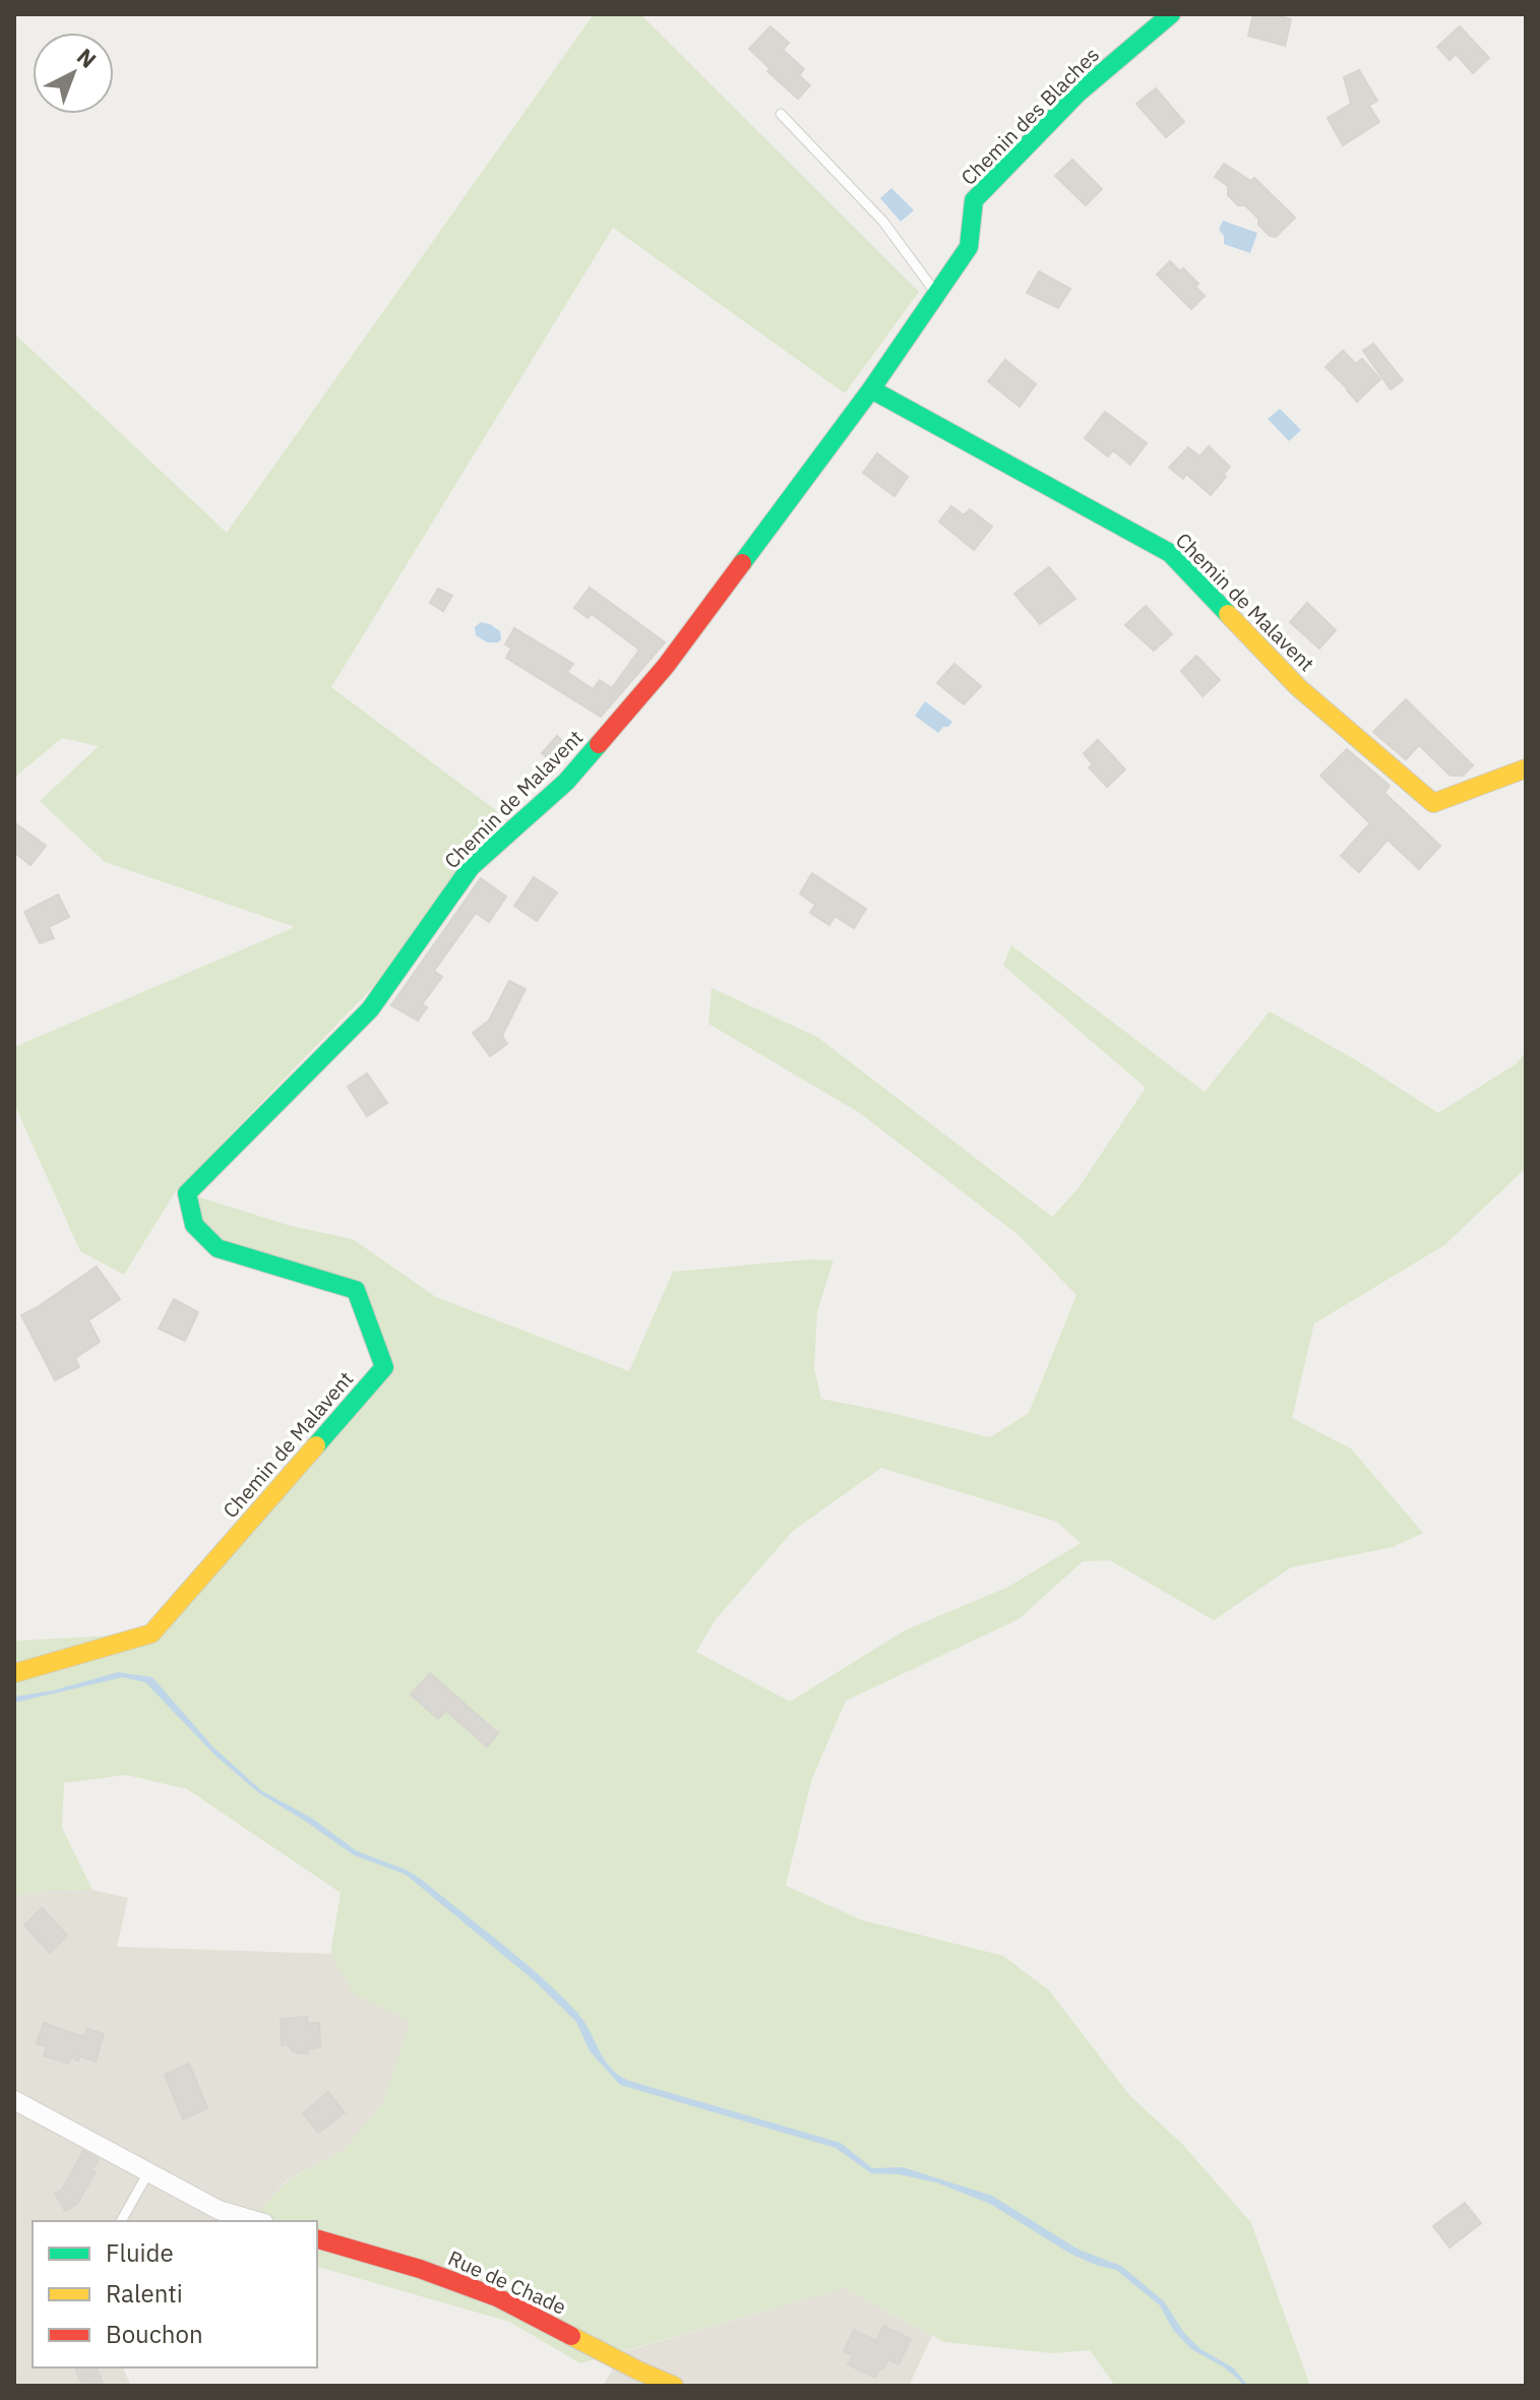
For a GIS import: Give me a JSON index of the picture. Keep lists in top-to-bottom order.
{
  "streets": {
    "street": ["Chemin des Blaches", "Chemin de Malavent", "Rue de Chade"]
  },
  "crossings": [
    ["Chemin des Blaches", "Chemin de Malavent"]
  ],
  "legend": ["Fluide", "Ralenti", "Bouchon"],
  "north": "top right"
}
